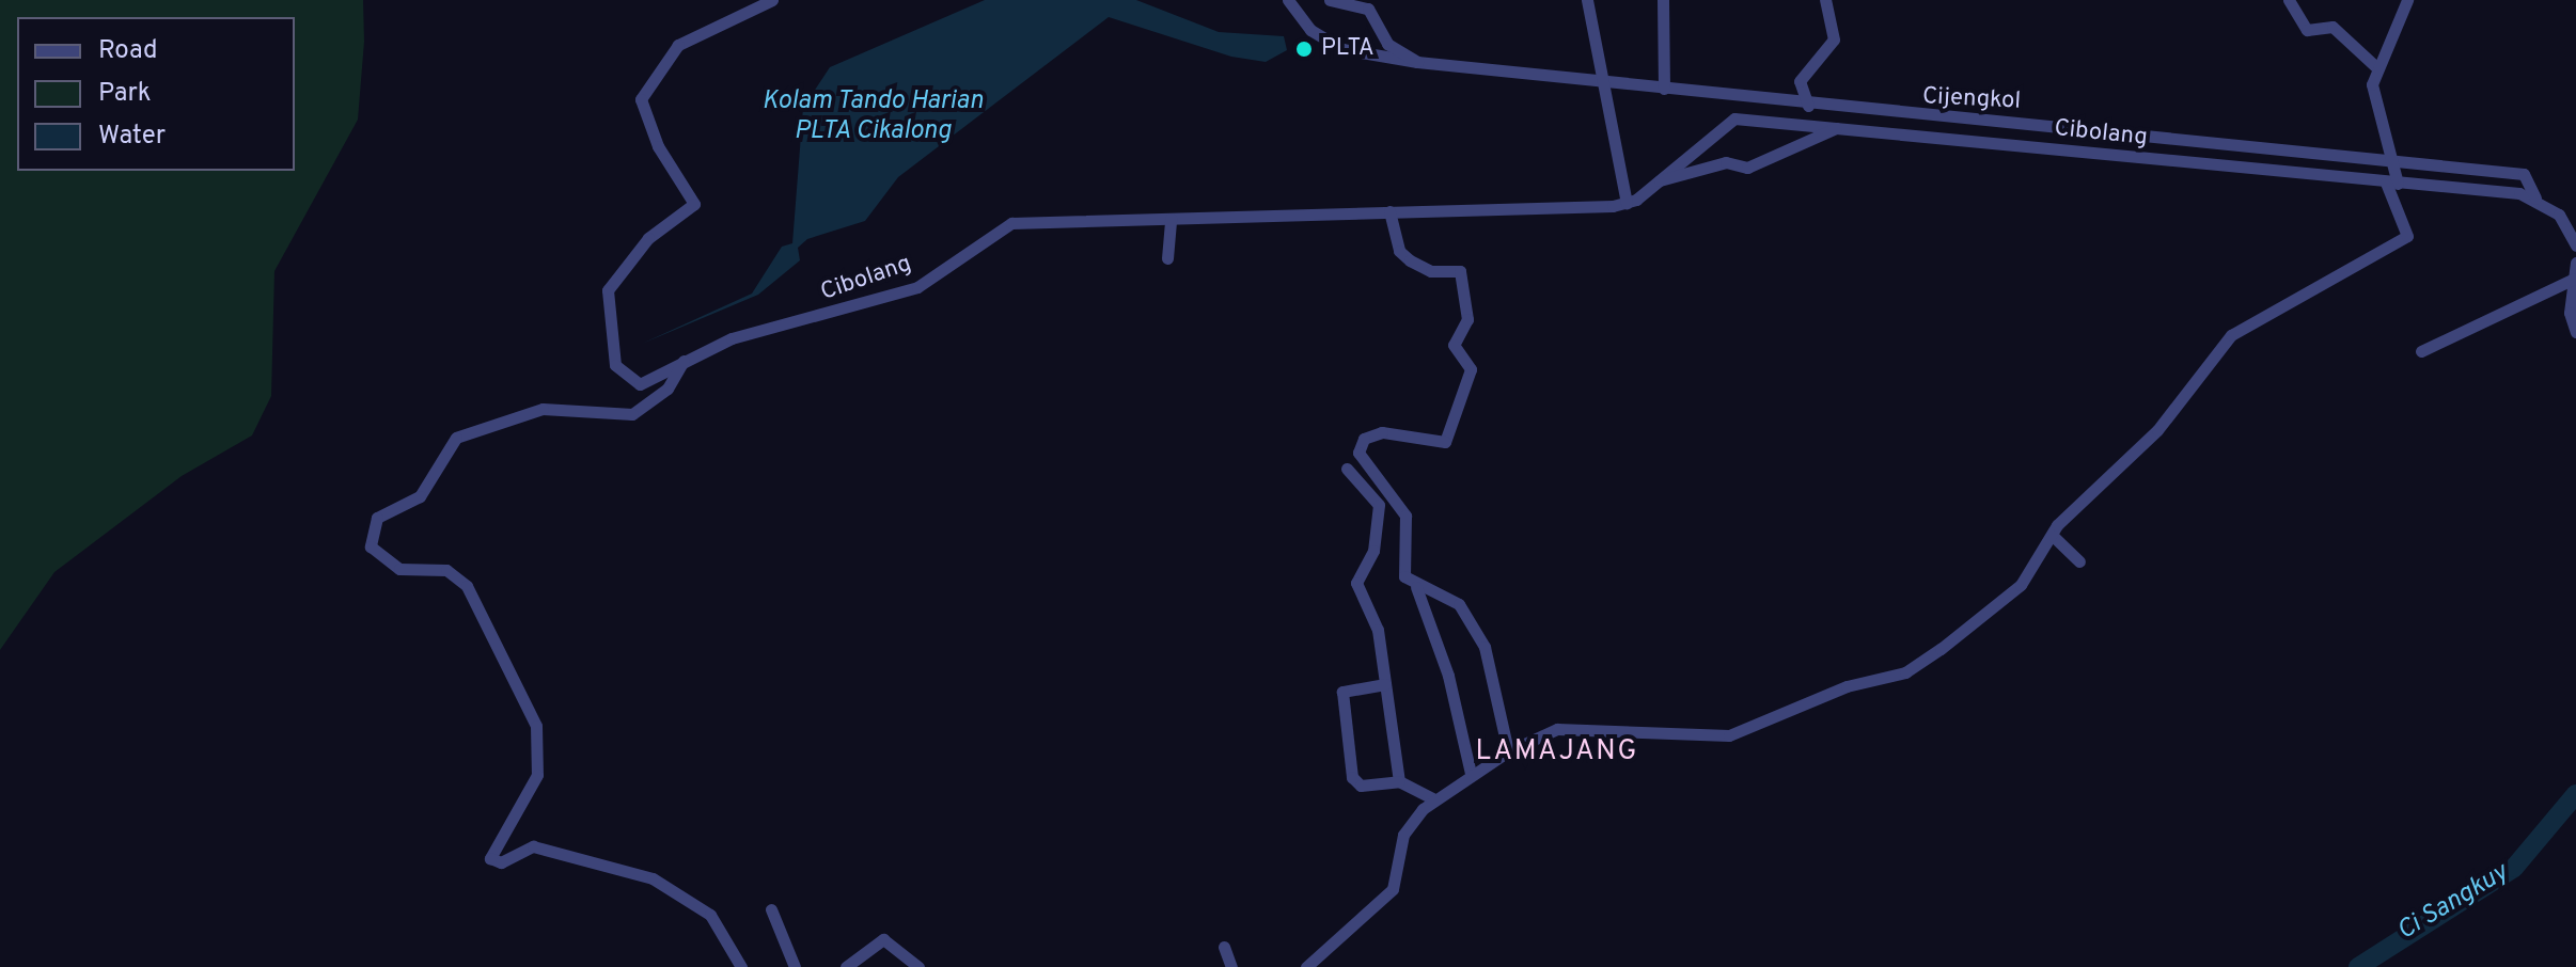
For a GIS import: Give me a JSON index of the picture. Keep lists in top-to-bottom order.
{
  "streets": {
    "street": ["Cijengkol", "Cibolang"]
  },
  "crossings": [
    ["Cijengkol", "Cibolang"]
  ],
  "districts": ["LAMAJANG"],
  "water": ["Kolam Tando Harian PLTA Cikalong", "Ci Sangkuy"],
  "places": ["PLTA"],
  "legend": ["Road", "Park", "Water"]
}
